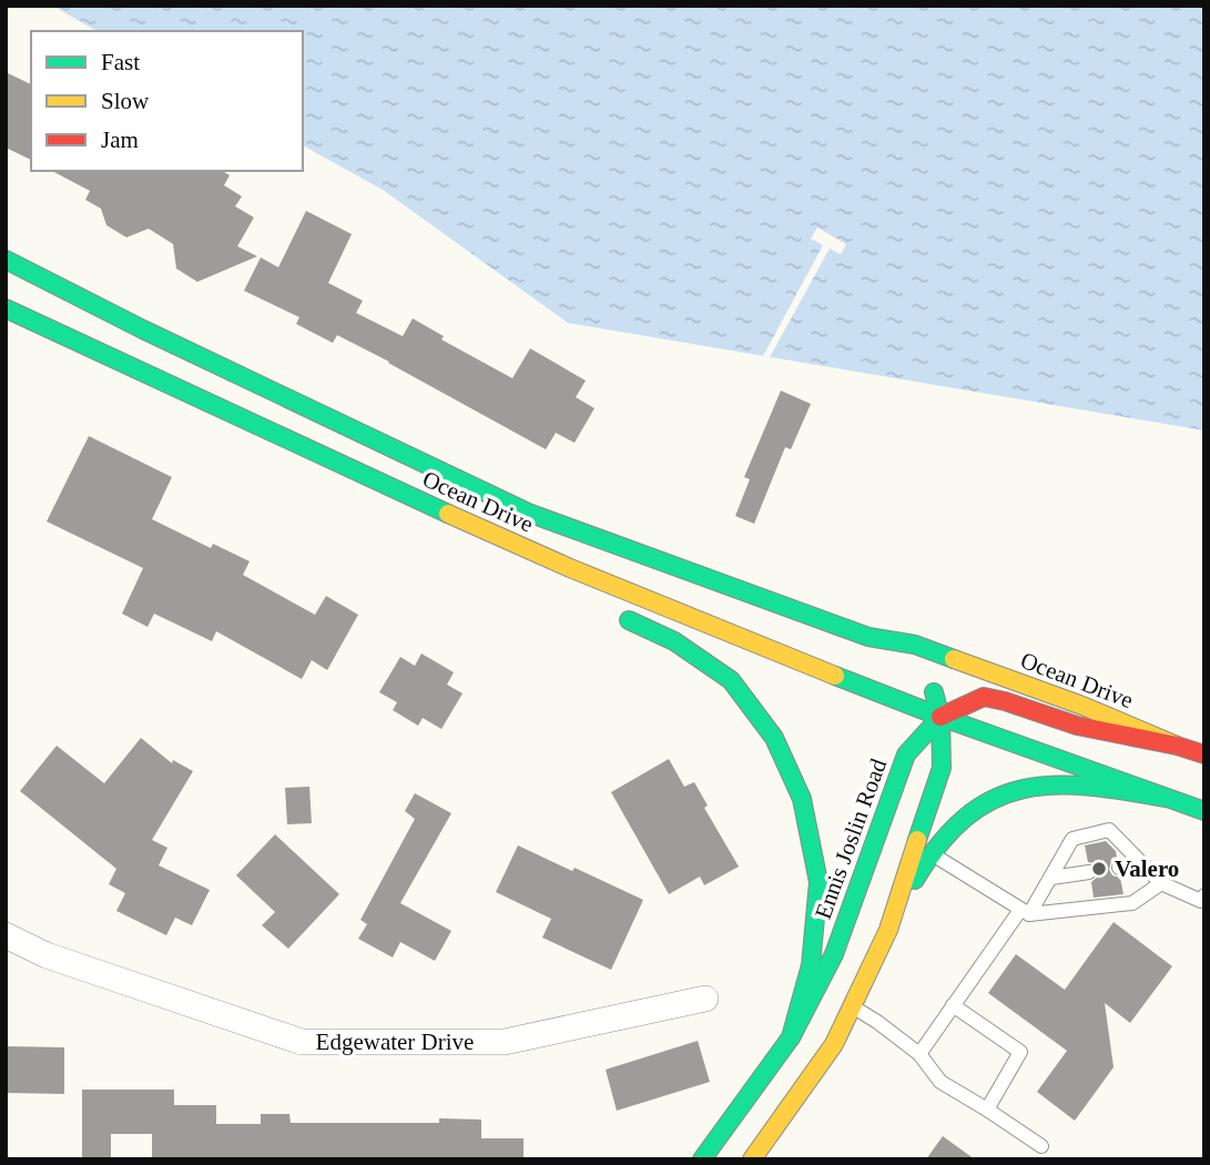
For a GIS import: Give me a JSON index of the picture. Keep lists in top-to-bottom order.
{
  "streets": {
    "main road": ["Ocean Drive", "Ennis Joslin Road"],
    "street": ["Edgewater Drive"]
  },
  "crossings": [
    ["Ocean Drive", "Ennis Joslin Road"]
  ],
  "places": ["Valero"],
  "legend": ["Fast", "Slow", "Jam"]
}
